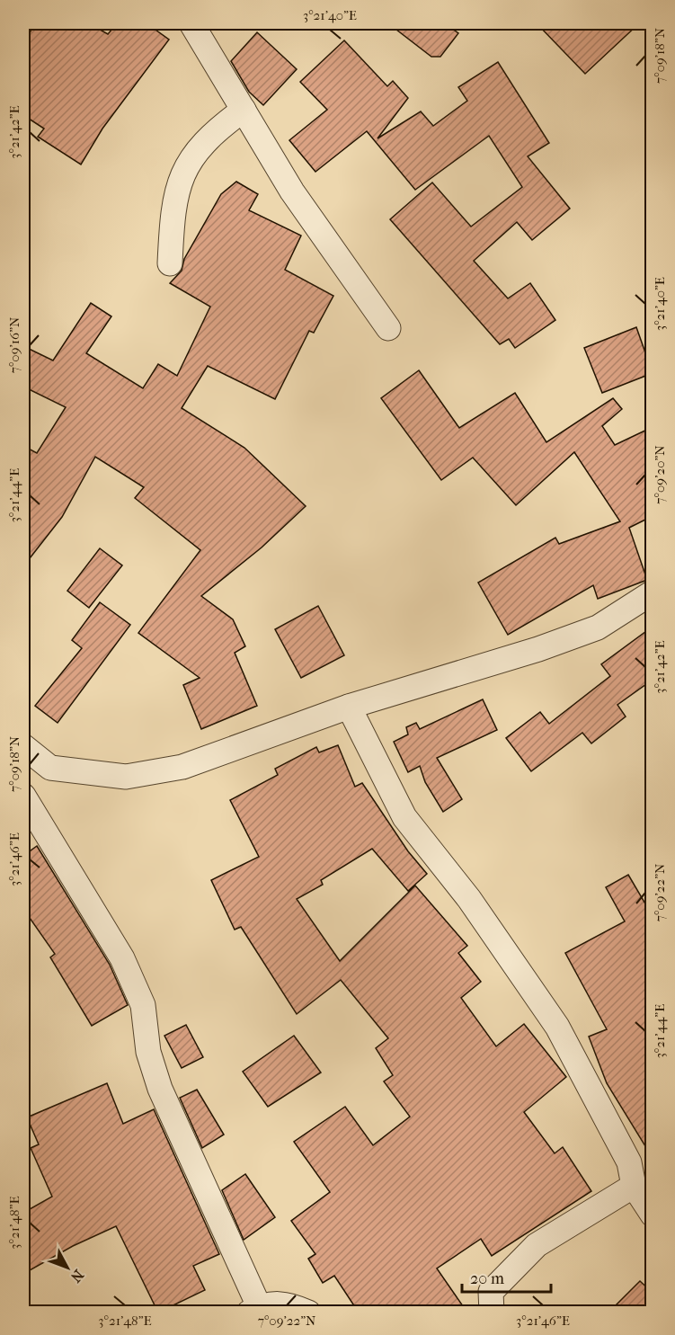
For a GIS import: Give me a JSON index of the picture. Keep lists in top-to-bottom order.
{
  "scale_bar": "20 m",
  "north": "bottom right",
  "coordinates": [
    "3°21'40\"E",
    "7°09'18\"N",
    "3°21'42\"E",
    "7°09'16\"N",
    "7°09'20\"N",
    "3°21'44\"E",
    "3°21'46\"E",
    "7°09'22\"N",
    "3°21'48\"E"
  ]
}
